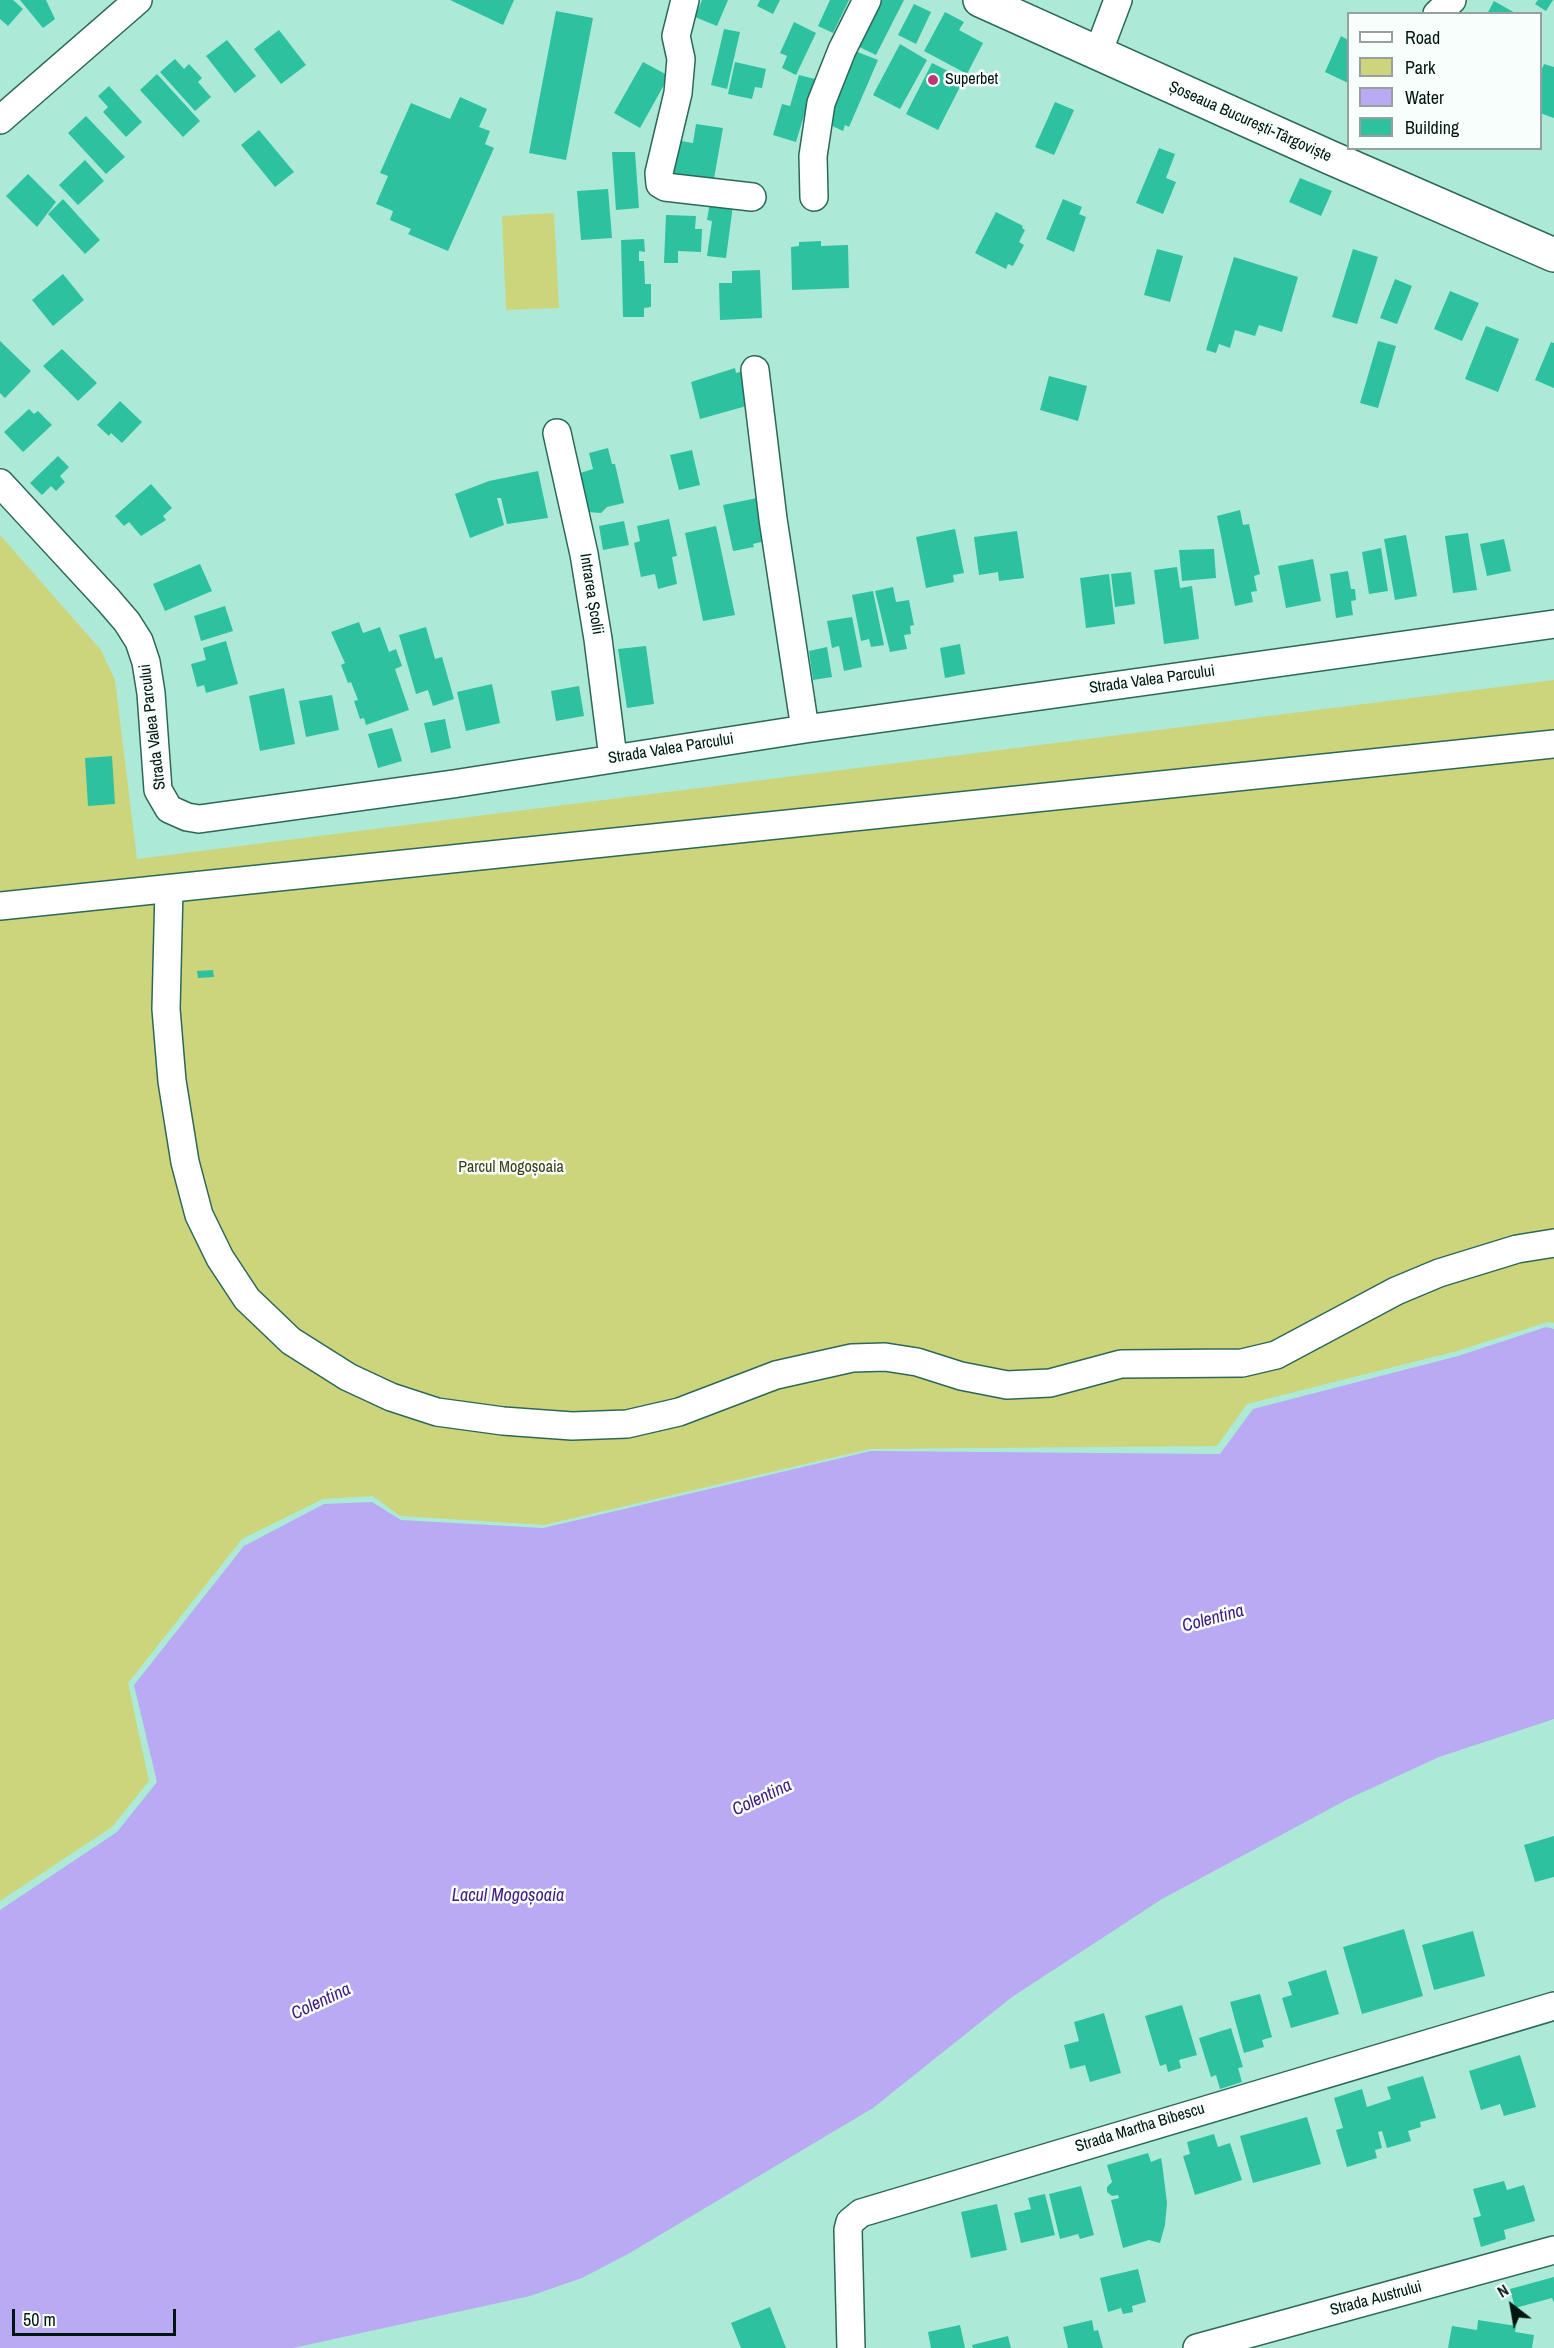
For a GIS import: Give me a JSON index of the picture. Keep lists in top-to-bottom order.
{
  "streets": {
    "main road": ["Șoseaua București-Târgoviște"],
    "street": [
      "Intrarea Școlii",
      "Strada Valea Parcului",
      "Strada Martha Bibescu",
      "Strada Austrului"
    ]
  },
  "crossings": [
    ["Intrarea Școlii", "Strada Valea Parcului"]
  ],
  "water": ["Colentina", "Lacul Mogoșoaia"],
  "parks": ["Parcul Mogoșoaia"],
  "places": ["Superbet"],
  "legend": [
    "Road",
    "Park",
    "Water",
    "Building"
  ],
  "scale_bar": "50 m",
  "north": "top left"
}
